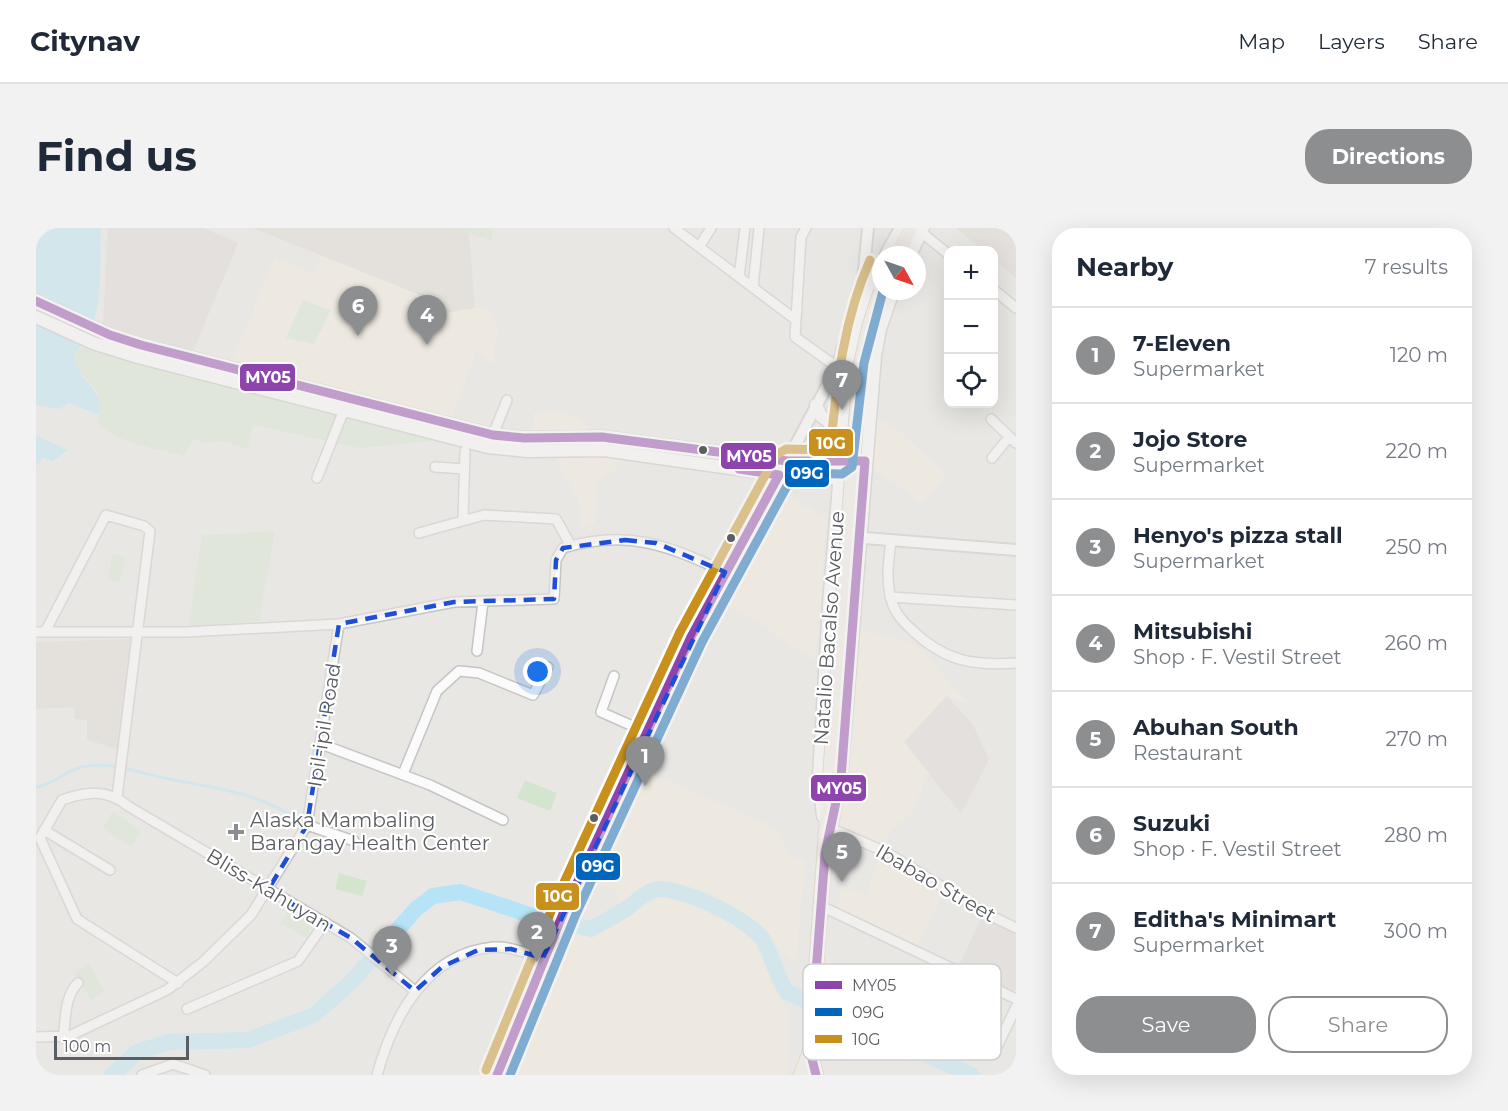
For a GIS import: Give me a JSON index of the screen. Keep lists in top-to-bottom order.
{
  "streets": {
    "main road": ["Natalio Bacalso Avenue"],
    "street": ["Ipil-ipil Road", "Ibabao Street", "Bliss-Kahuyan"]
  },
  "crossings": [
    ["Natalio Bacalso Avenue", "Ibabao Street"],
    ["Ipil-ipil Road", "Bliss-Kahuyan"]
  ],
  "places": {
    "health": ["Alaska Mambaling Barangay Health Center"]
  },
  "lines": ["transit line 10G", "transit line 09G", "transit line MY05"],
  "legend": ["MY05", "09G", "10G"],
  "scale_bar": "100 m",
  "north": "bottom right",
  "page": {
    "header": "Citynav",
    "nav": ["Map", "Layers", "Share"],
    "buttons": [
      "Directions",
      ["Save", "Share"]
    ],
    "title": "Find us",
    "heading": ["Nearby", "7 results"],
    "map_buttons": ["+", "−"],
    "pins": [
      "6",
      "4",
      "7",
      "1",
      "5",
      "2",
      "3"
    ],
    "list": [
      {
        "mark": "1",
        "name": "7-Eleven",
        "note": "Supermarket",
        "value": "120 m"
      },
      {
        "mark": "2",
        "name": "Jojo Store",
        "note": "Supermarket",
        "value": "220 m"
      },
      {
        "mark": "3",
        "name": "Henyo's pizza stall",
        "note": "Supermarket",
        "value": "250 m"
      },
      {
        "mark": "4",
        "name": "Mitsubishi",
        "note": "Shop · F. Vestil Street",
        "value": "260 m"
      },
      {
        "mark": "5",
        "name": "Abuhan South",
        "note": "Restaurant",
        "value": "270 m"
      },
      {
        "mark": "6",
        "name": "Suzuki",
        "note": "Shop · F. Vestil Street",
        "value": "280 m"
      },
      {
        "mark": "7",
        "name": "Editha's Minimart",
        "note": "Supermarket",
        "value": "300 m"
      }
    ],
    "scale": "100 m"
  }
}
